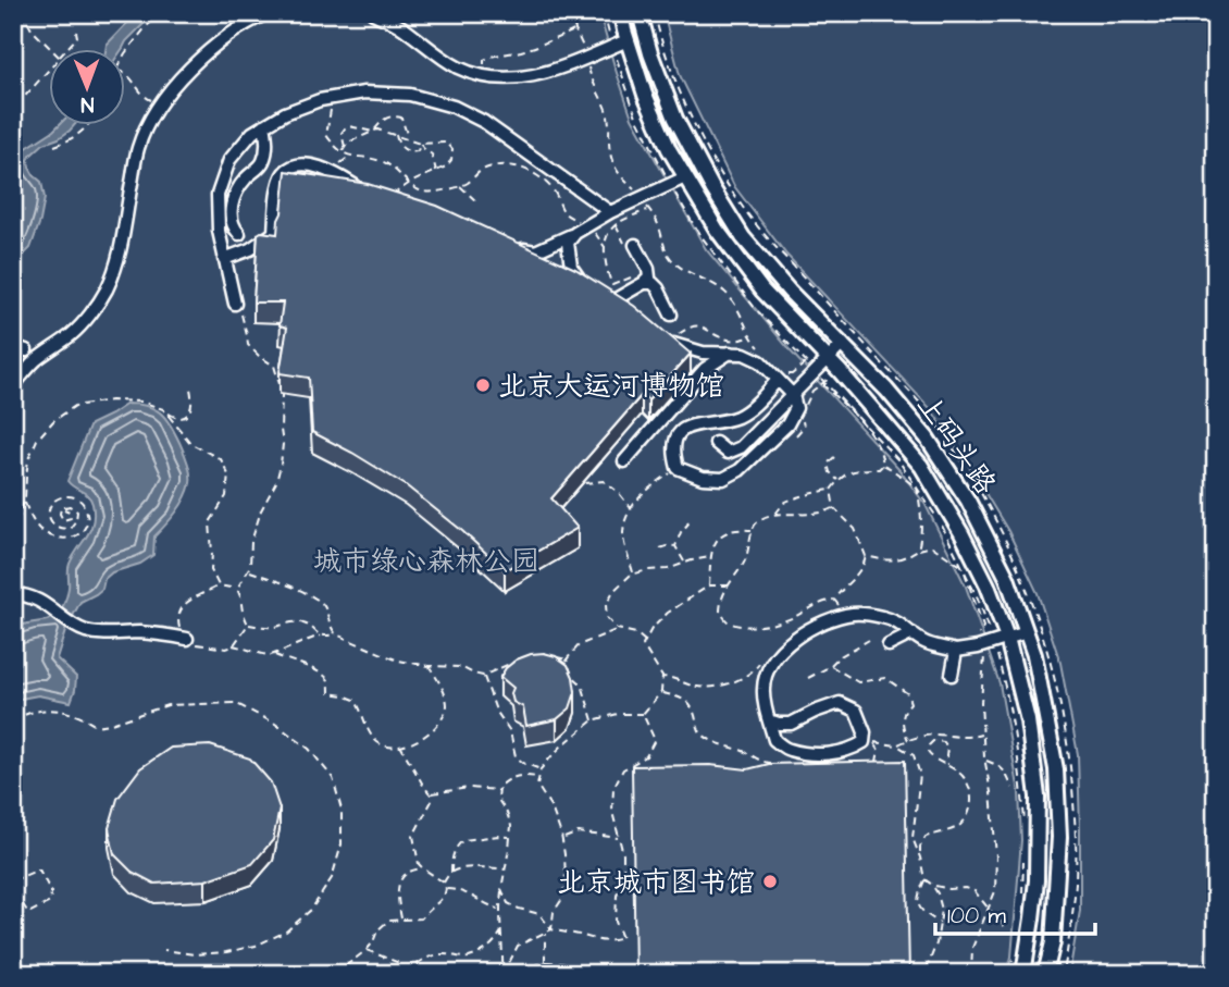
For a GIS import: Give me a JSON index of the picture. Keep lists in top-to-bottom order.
{
  "streets": {
    "main road": ["上码头路"]
  },
  "parks": ["城市绿心森林公园"],
  "places": ["北京大运河博物馆", "北京城市图书馆"],
  "scale_bar": "100 m",
  "north": "bottom"
}
